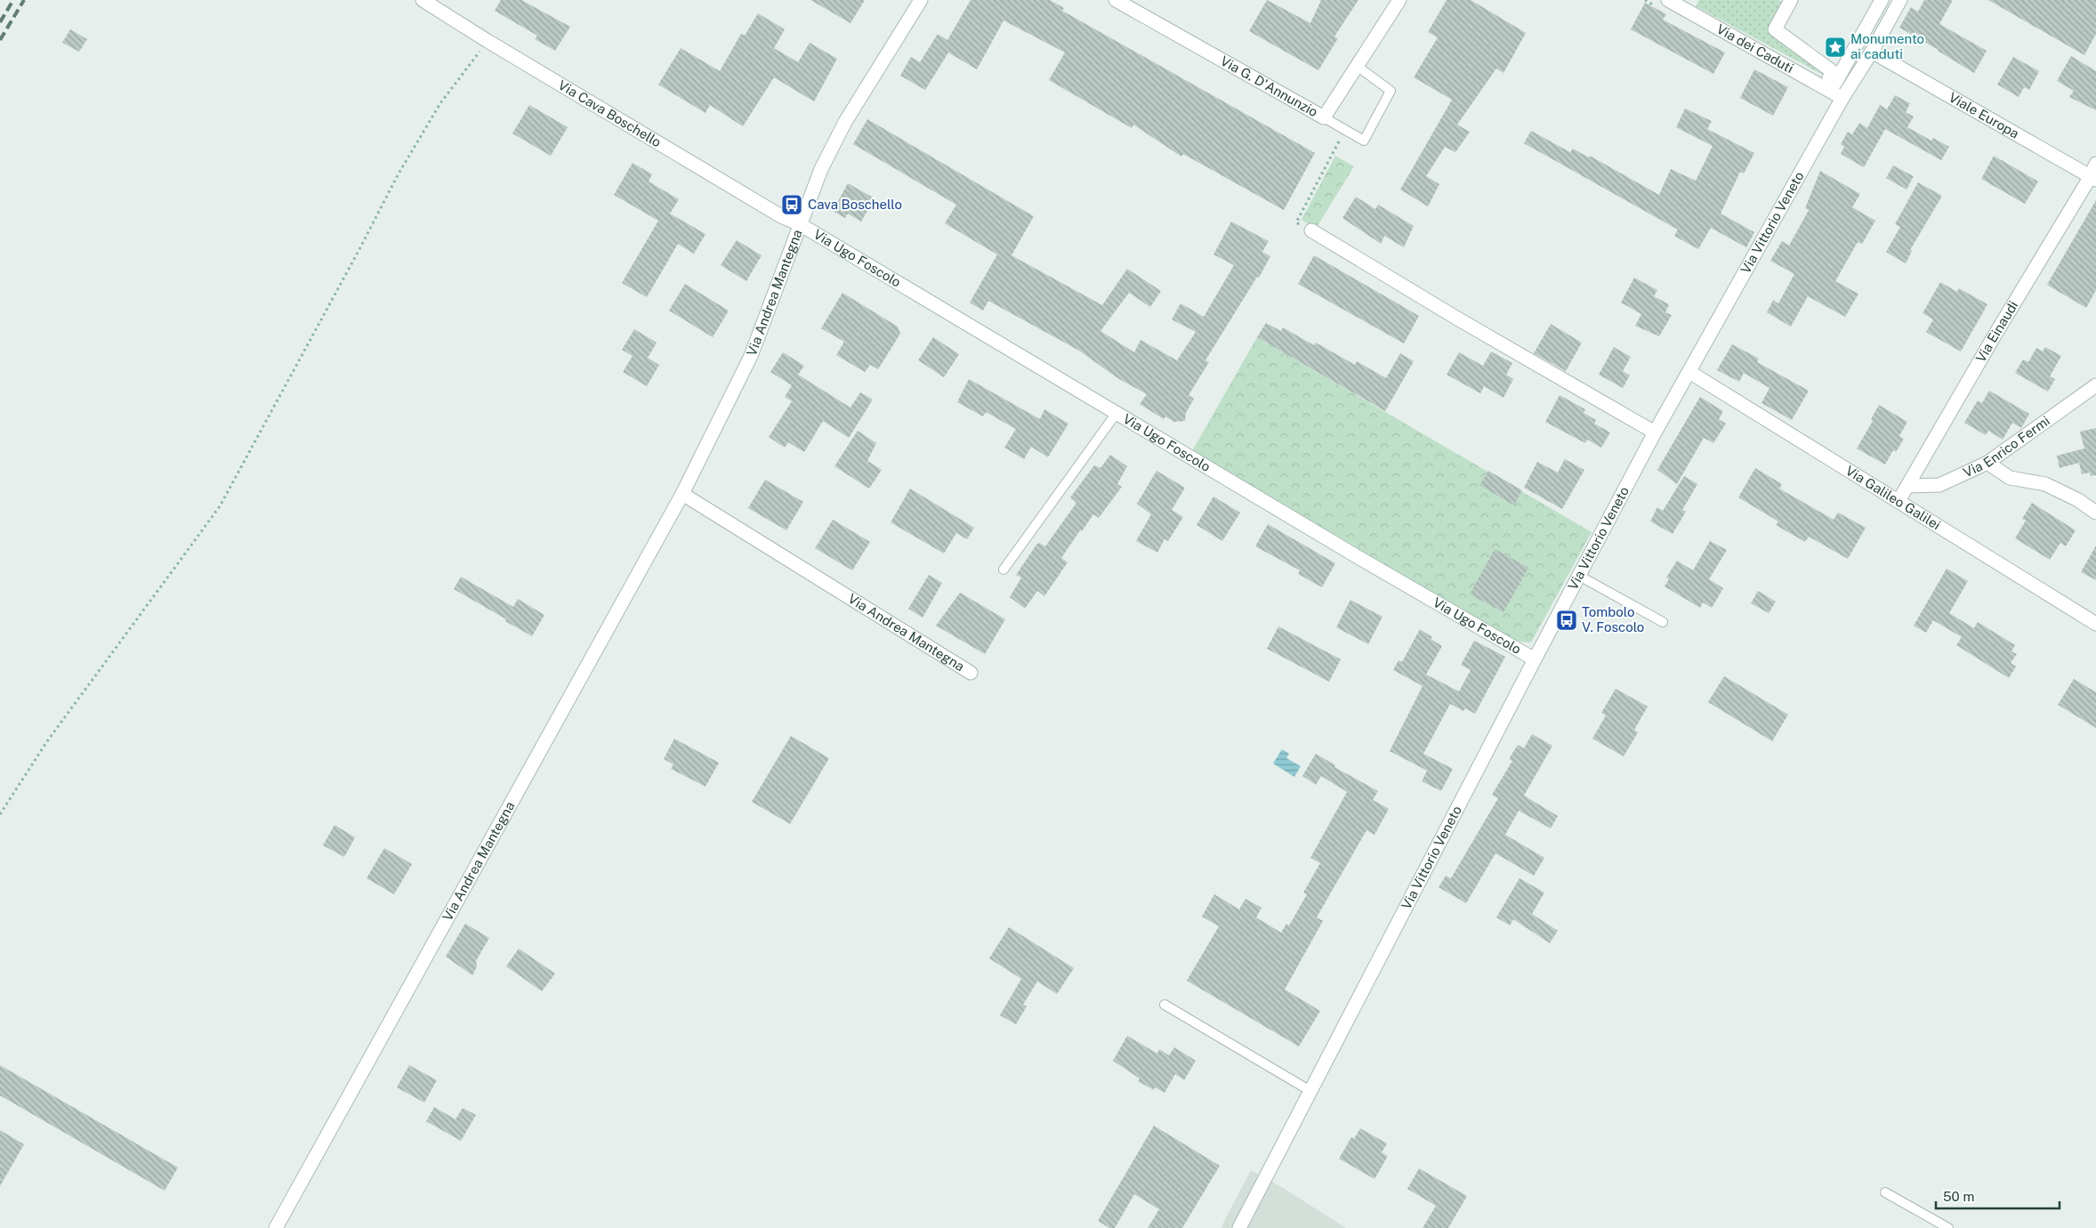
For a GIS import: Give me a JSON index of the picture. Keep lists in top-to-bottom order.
{
  "streets": {
    "street": [
      "Via dei Caduti",
      "Via G. D'Annunzio",
      "Via Cava Boschello",
      "Viale Europa",
      "Via Vittorio Veneto",
      "Via Ugo Foscolo",
      "Via Andrea Mantegna",
      "Via Einaudi",
      "Via Enrico Fermi",
      "Via Galileo Galilei"
    ]
  },
  "crossings": [
    ["Via dei Caduti", "Via Vittorio Veneto"],
    ["Via Cava Boschello", "Via Ugo Foscolo"],
    ["Via Cava Boschello", "Via Andrea Mantegna"],
    ["Viale Europa", "Via Vittorio Veneto"],
    ["Viale Europa", "Via Einaudi"],
    ["Via Vittorio Veneto", "Via Ugo Foscolo"],
    ["Via Vittorio Veneto", "Via Galileo Galilei"],
    ["Via Ugo Foscolo", "Via Andrea Mantegna"],
    ["Via Einaudi", "Via Enrico Fermi"],
    ["Via Einaudi", "Via Galileo Galilei"]
  ],
  "places": {
    "place": ["Monumento ai caduti"],
    "bus stop": ["Cava Boschello", "Tombolo V. Foscolo"]
  },
  "scale_bar": "50 m"
}
